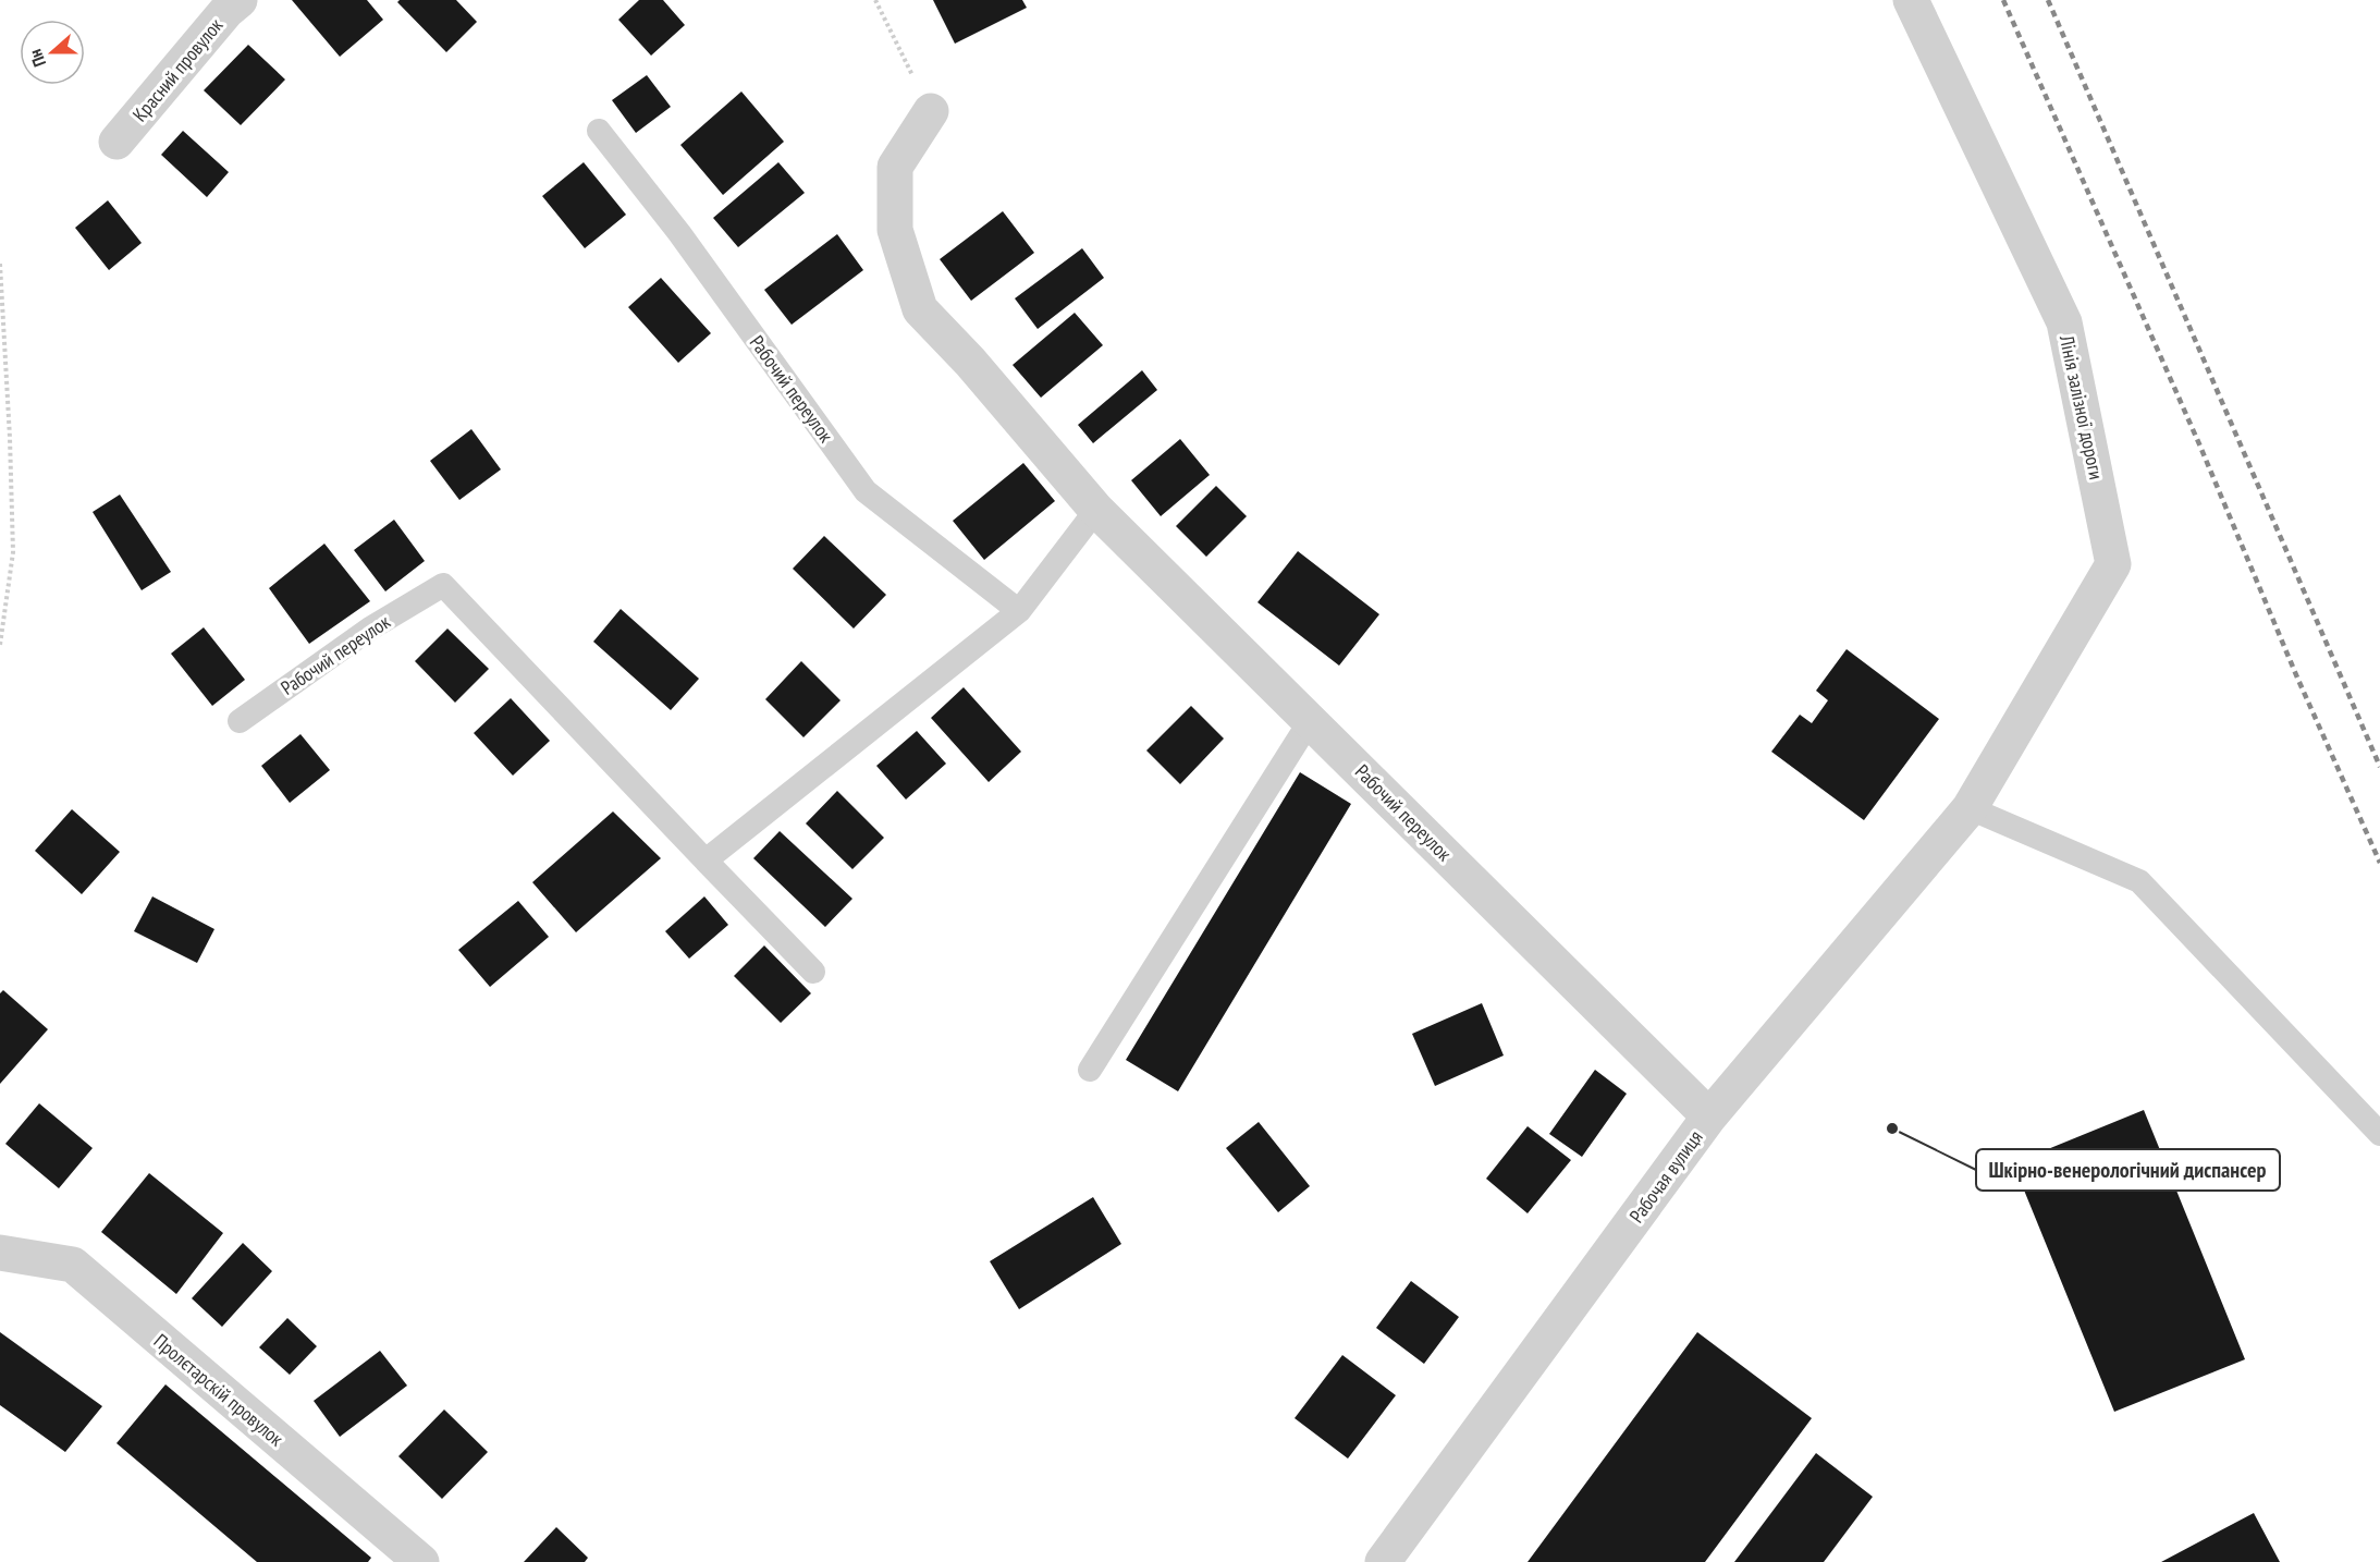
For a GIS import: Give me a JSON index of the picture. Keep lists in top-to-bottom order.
{
  "streets": {
    "street": [
      "Красний провулок",
      "Рабочий переулок",
      "Лінія залізної дороги",
      "Рабочая вулиця",
      "Пролєтарскій провулок"
    ]
  },
  "crossings": [
    ["Рабочий переулок", "Рабочая вулиця"],
    ["Лінія залізної дороги", "Рабочая вулиця"]
  ],
  "places": ["Шкірно-венерологічний диспансер"],
  "north": "left"
}
